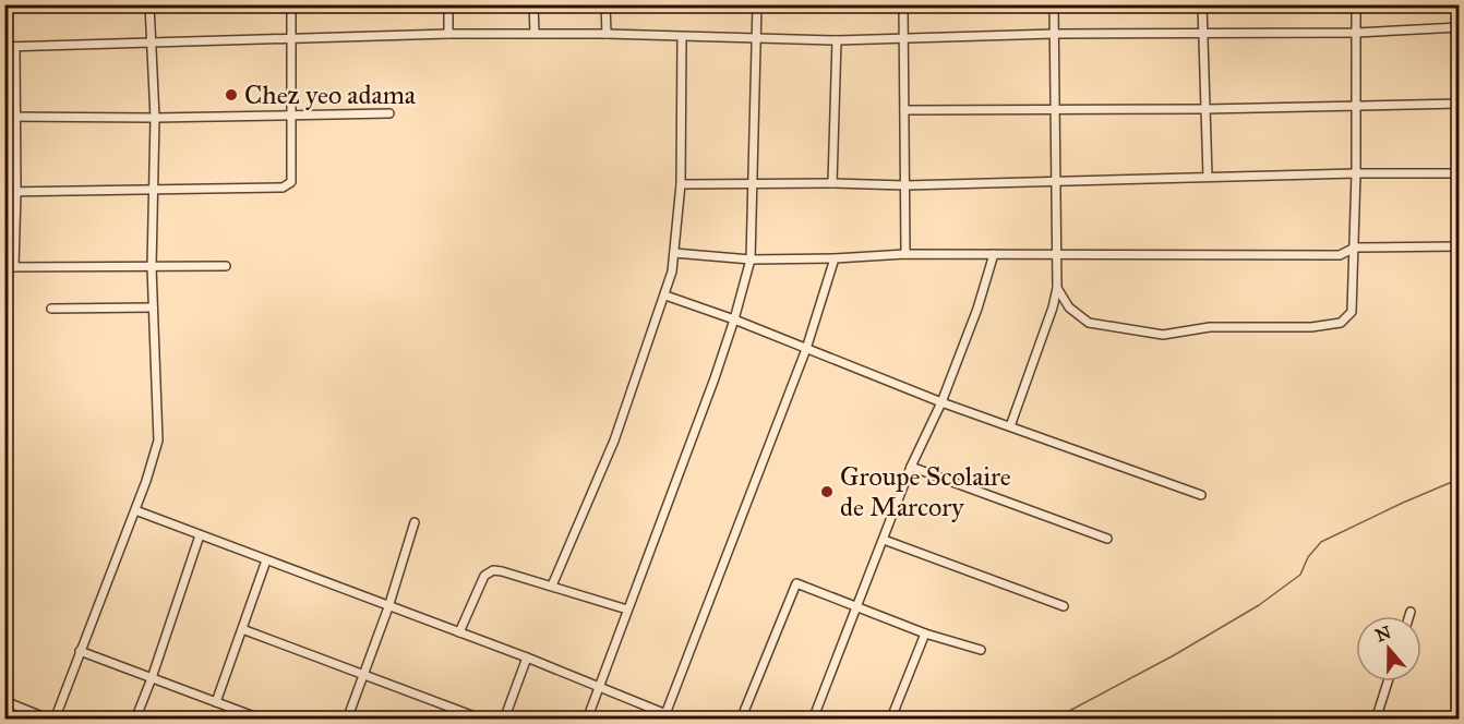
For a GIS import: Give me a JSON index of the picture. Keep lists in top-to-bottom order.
{
  "places": ["Chez yeo adama", "Groupe Scolaire de Marcory"],
  "north": "top"
}
